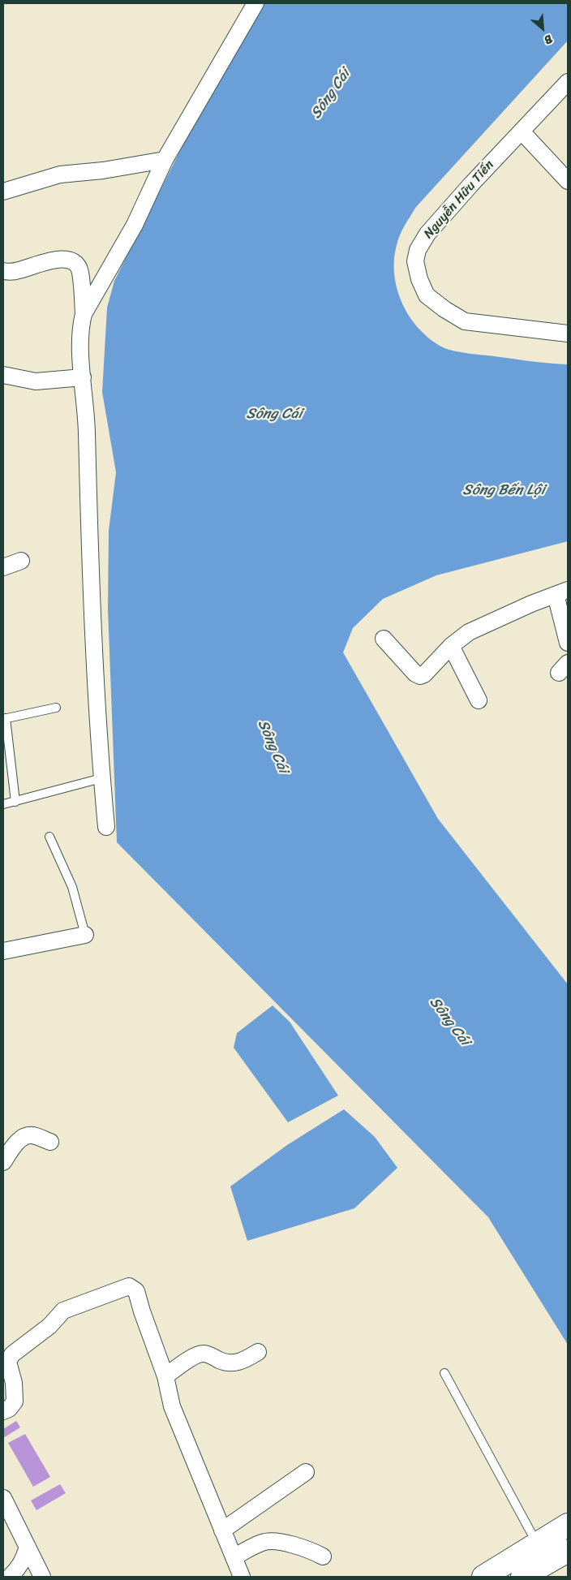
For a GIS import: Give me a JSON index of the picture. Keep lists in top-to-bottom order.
{
  "streets": {
    "street": ["Nguyễn Hữu Tiến"]
  },
  "water": ["Sông Cái", "Sông Bến Lội"],
  "north": "bottom right"
}
